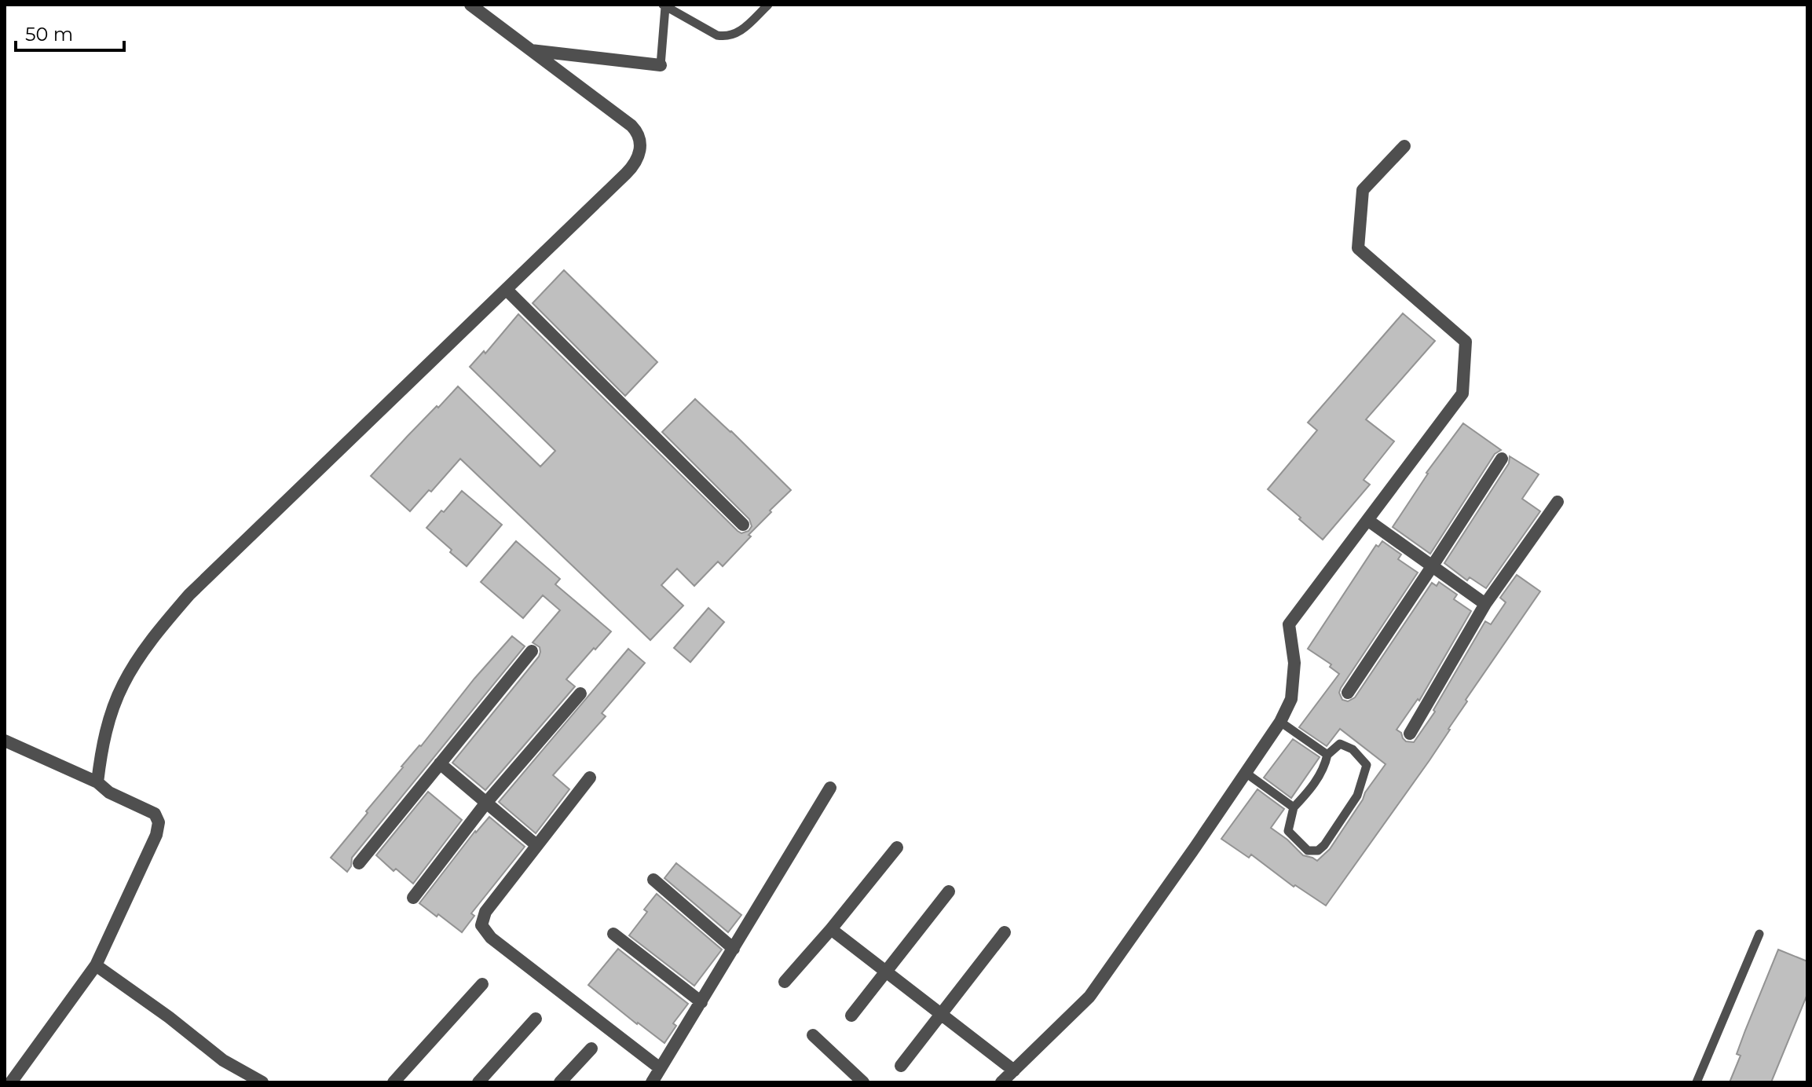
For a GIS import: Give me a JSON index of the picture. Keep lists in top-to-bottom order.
{
  "scale_bar": "50 m"
}
